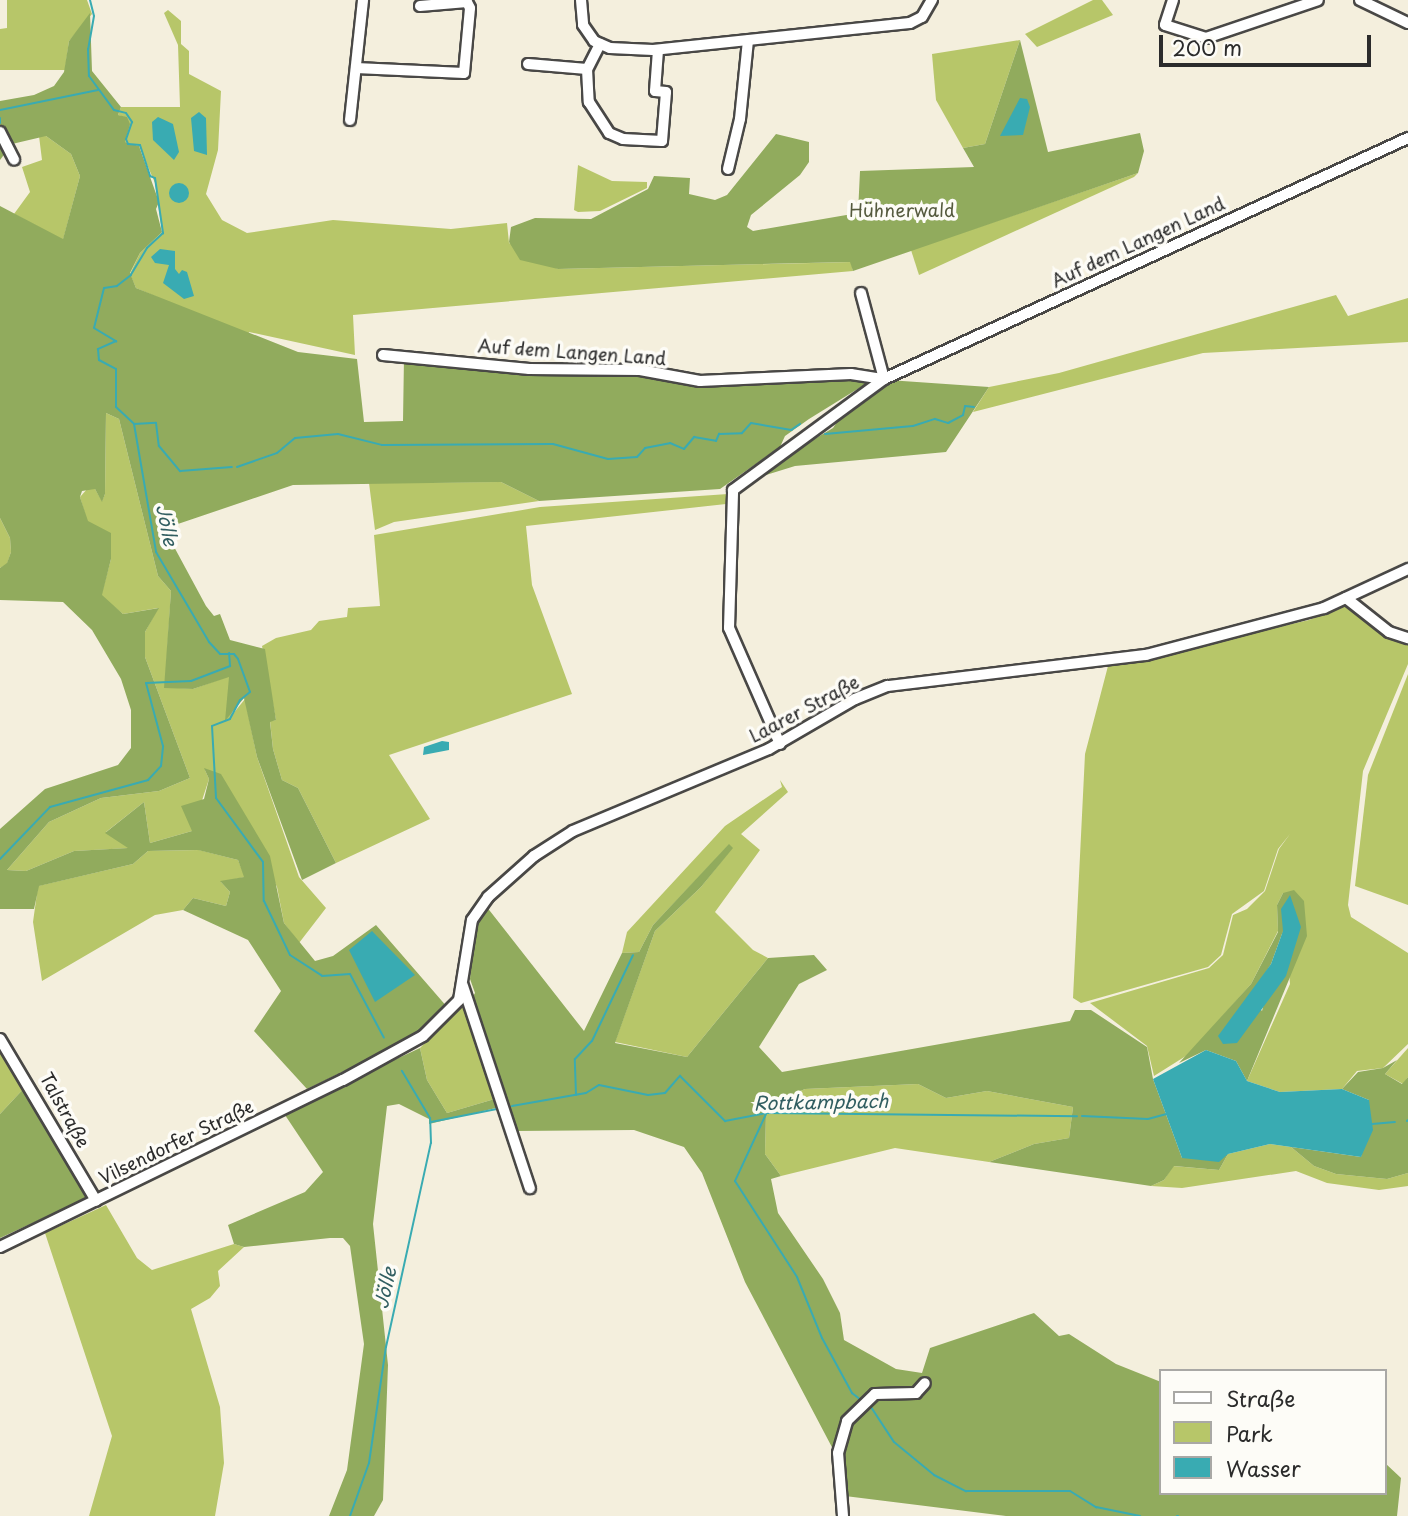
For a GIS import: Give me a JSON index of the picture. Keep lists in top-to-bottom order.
{
  "streets": {
    "street": [
      "Auf dem Langen Land",
      "Laarer Straße",
      "Talstraße",
      "Vilsendorfer Straße"
    ]
  },
  "crossings": [
    ["Auf dem Langen Land", "Laarer Straße"],
    ["Laarer Straße", "Vilsendorfer Straße"],
    ["Talstraße", "Vilsendorfer Straße"]
  ],
  "water": ["Jölle", "Rottkampbach"],
  "parks": ["Hühnerwald"],
  "legend": ["Straße", "Park", "Wasser"],
  "scale_bar": "200 m"
}
